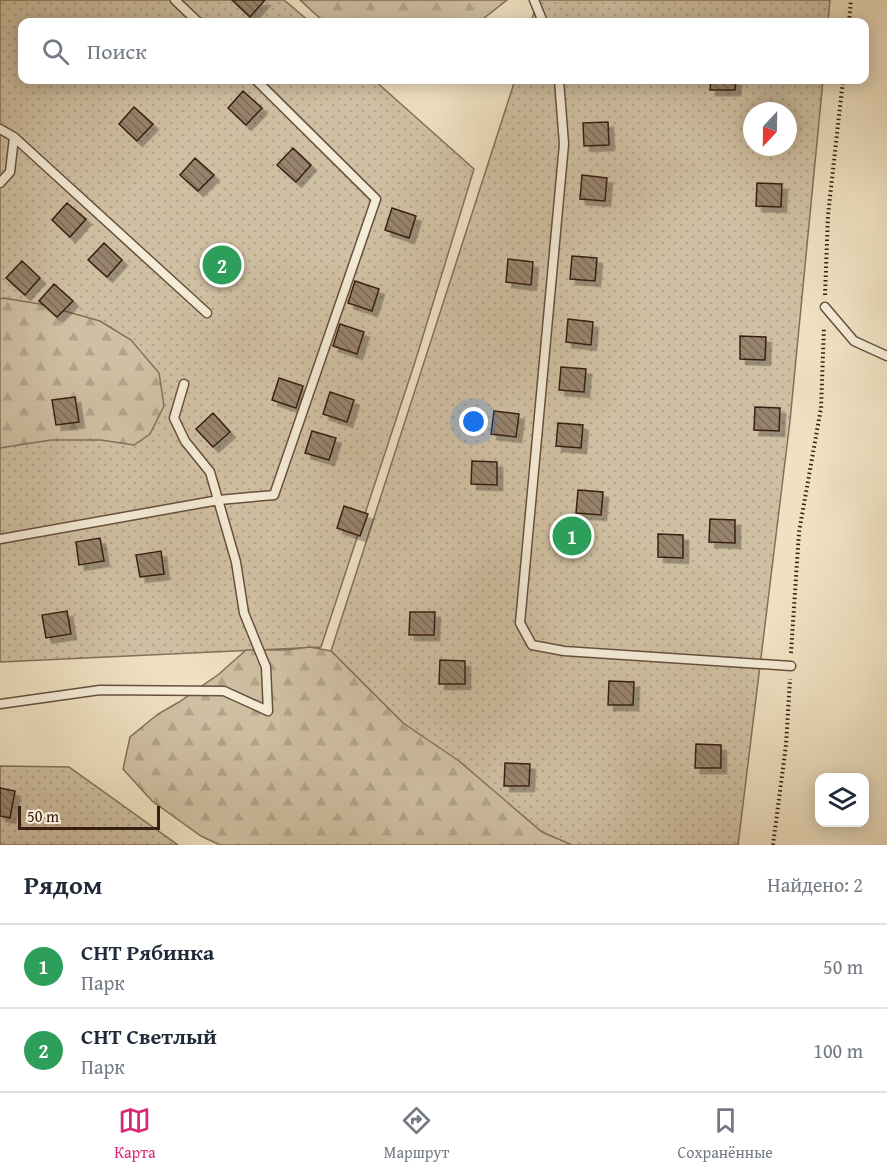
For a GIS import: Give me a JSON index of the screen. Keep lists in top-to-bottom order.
{
  "scale_bar": "50 m",
  "north": "bottom",
  "page": {
    "search": "Поиск",
    "pins": ["2", "1"],
    "scale": "50 m",
    "heading": ["Рядом", "Найдено: 2"],
    "list": [
      {
        "mark": "1",
        "name": "СНТ Рябинка",
        "note": "Парк",
        "value": "50 m"
      },
      {
        "mark": "2",
        "name": "СНТ Светлый",
        "note": "Парк",
        "value": "100 m"
      }
    ],
    "nav": ["Карта", "Маршрут", "Сохранённые"]
  }
}
